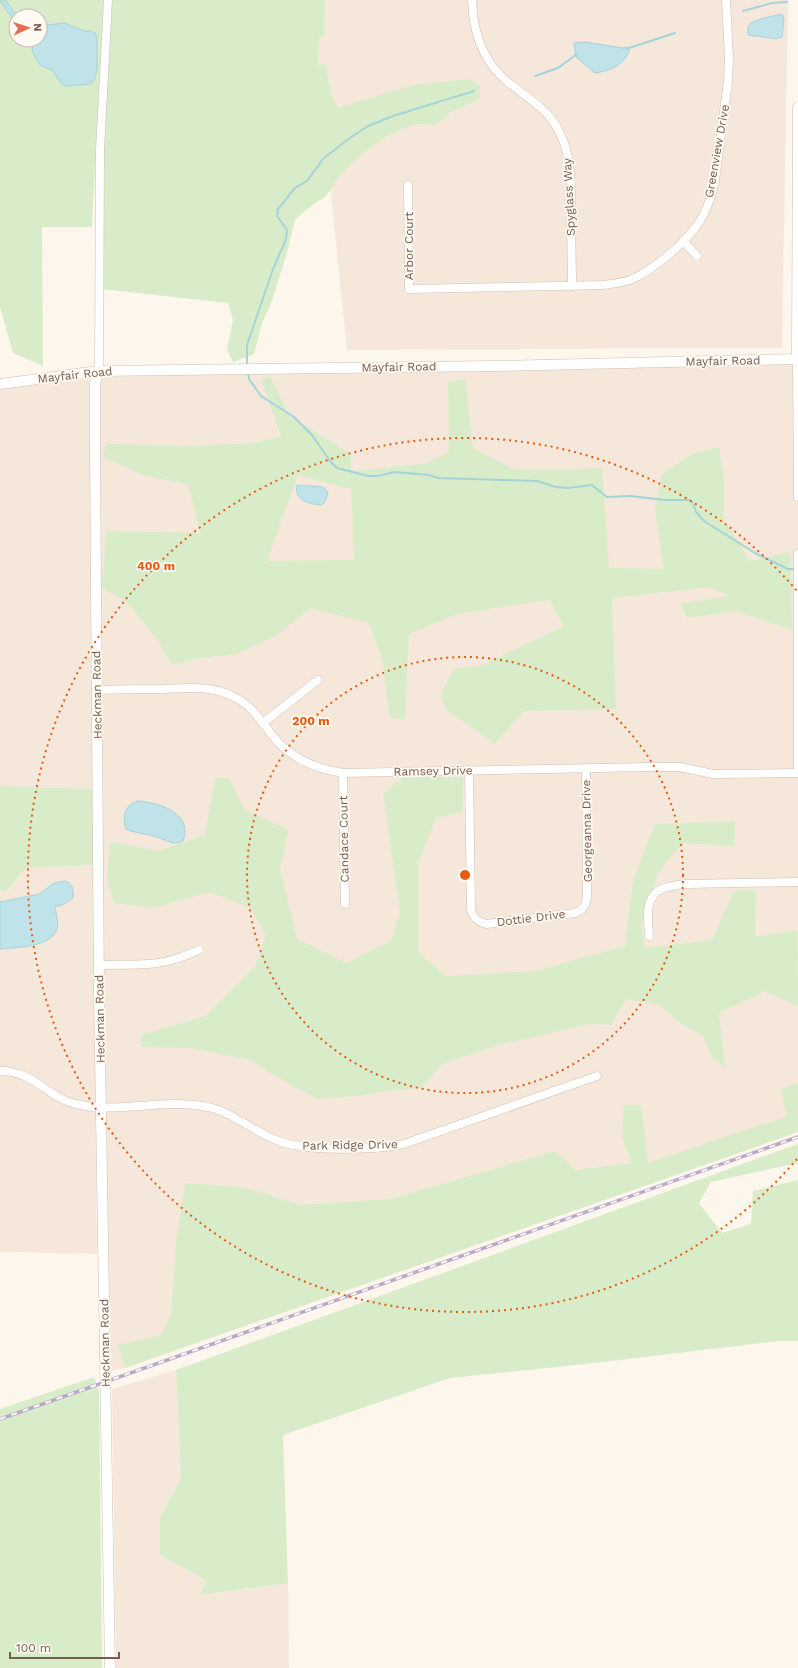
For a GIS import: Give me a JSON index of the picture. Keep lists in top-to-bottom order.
{
  "streets": {
    "street": [
      "Greenview Drive",
      "Spyglass Way",
      "Arbor Court",
      "Mayfair Road",
      "Heckman Road",
      "Ramsey Drive",
      "Georgeanna Drive",
      "Candace Court",
      "Dottie Drive",
      "Park Ridge Drive"
    ]
  },
  "crossings": [
    ["Greenview Drive", "Spyglass Way"],
    ["Greenview Drive", "Arbor Court"],
    ["Mayfair Road", "Heckman Road"],
    ["Heckman Road", "Ramsey Drive"],
    ["Heckman Road", "Park Ridge Drive"],
    ["Ramsey Drive", "Georgeanna Drive"],
    ["Ramsey Drive", "Candace Court"],
    ["Ramsey Drive", "Dottie Drive"],
    ["Georgeanna Drive", "Dottie Drive"]
  ],
  "scale_bar": "100 m",
  "north": "right",
  "rings": ["400 m", "200 m"]
}
